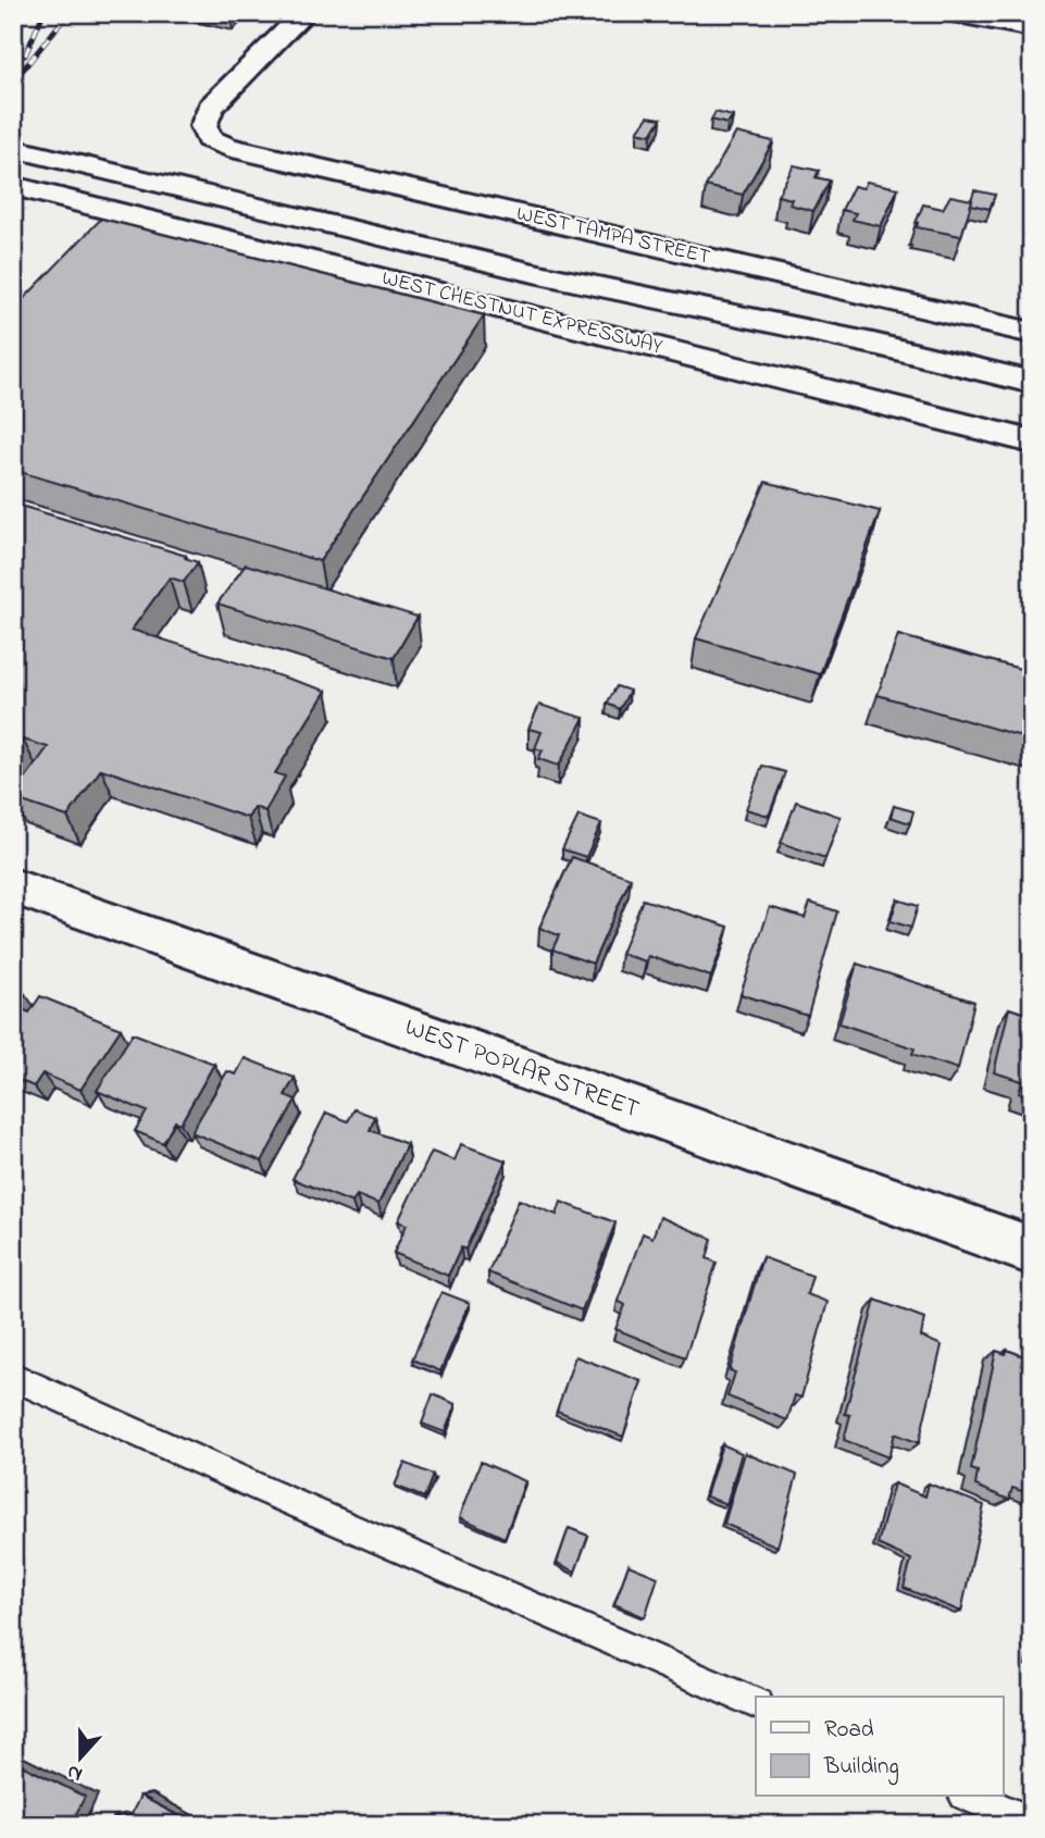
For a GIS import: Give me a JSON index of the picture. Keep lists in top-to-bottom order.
{
  "streets": {
    "main road": ["WEST TAMPA STREET", "WEST CHESTNUT EXPRESSWAY", "WEST POPLAR STREET"]
  },
  "legend": ["Road", "Building"],
  "north": "bottom"
}
